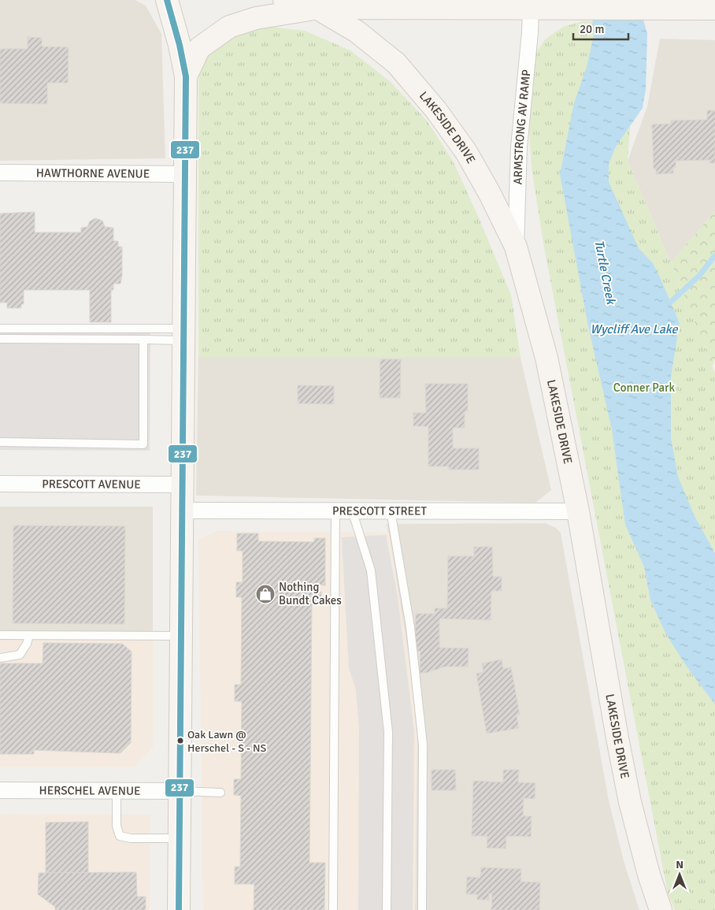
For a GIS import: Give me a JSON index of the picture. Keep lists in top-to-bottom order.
{
  "streets": {
    "main road": ["LAKESIDE DRIVE"],
    "street": [
      "ARMSTRONG AV RAMP",
      "HAWTHORNE AVENUE",
      "PRESCOTT AVENUE",
      "PRESCOTT STREET",
      "HERSCHEL AVENUE"
    ]
  },
  "crossings": [
    ["ARMSTRONG AV RAMP", "LAKESIDE DRIVE"],
    ["LAKESIDE DRIVE", "PRESCOTT STREET"]
  ],
  "water": ["Turtle Creek", "Wycliff Ave Lake"],
  "parks": ["Conner Park"],
  "places": {
    "shop": ["Nothing Bundt Cakes"],
    "other": ["Oak Lawn @ Herschel - S - NS"]
  },
  "lines": ["transit line 237"],
  "scale_bar": "20 m",
  "north": "top"
}
